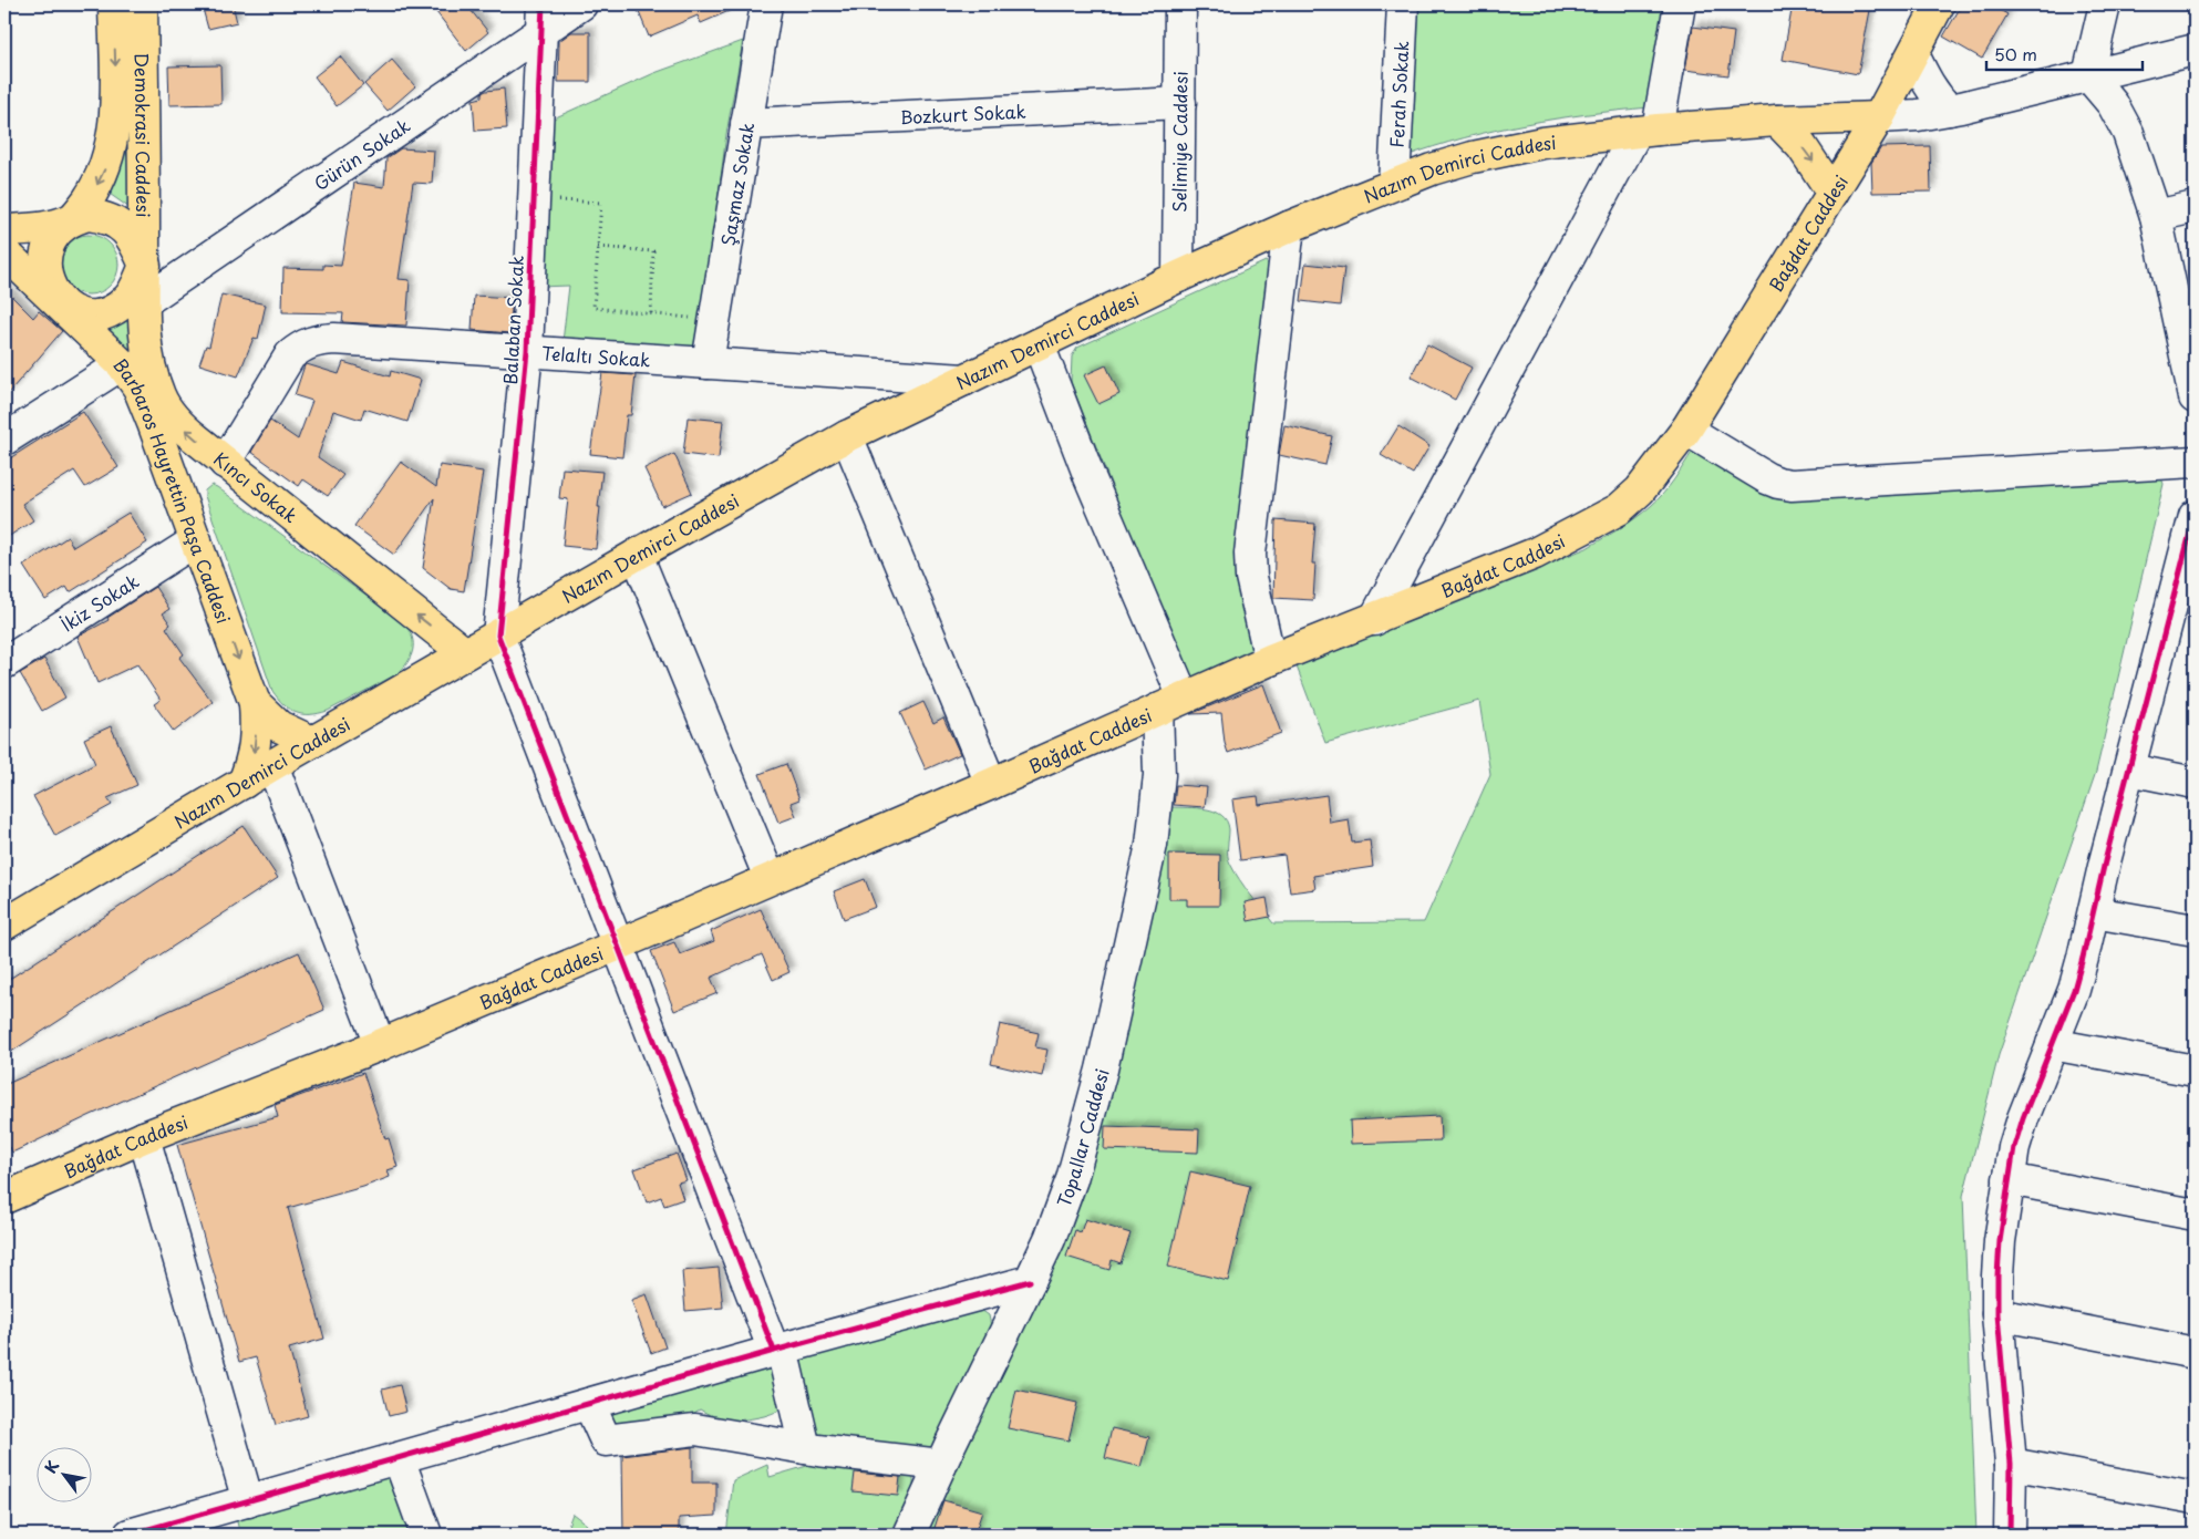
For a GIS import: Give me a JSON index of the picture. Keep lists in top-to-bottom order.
{
  "streets": {
    "main road": [
      "Demokrasi Caddesi",
      "Nazım Demirci Caddesi",
      "Bağdat Caddesi",
      "Kıncı Sokak",
      "Barbaros Hayrettin Paşa Caddesi"
    ],
    "street": [
      "Ferah Sokak",
      "Bozkurt Sokak",
      "Selimiye Caddesi",
      "Gürün Sokak",
      "Şaşmaz Sokak",
      "Balaban Sokak",
      "Telaltı Sokak",
      "İkiz Sokak",
      "Topallar Caddesi"
    ]
  },
  "crossings": [
    ["Ferah Sokak", "Nazım Demirci Caddesi"],
    ["Bozkurt Sokak", "Selimiye Caddesi"],
    ["Bozkurt Sokak", "Şaşmaz Sokak"],
    ["Demokrasi Caddesi", "Kıncı Sokak"],
    ["Demokrasi Caddesi", "Barbaros Hayrettin Paşa Caddesi"],
    ["Selimiye Caddesi", "Nazım Demirci Caddesi"],
    ["Gürün Sokak", "Balaban Sokak"],
    ["Gürün Sokak", "Kıncı Sokak"],
    ["Nazım Demirci Caddesi", "Bağdat Caddesi"],
    ["Nazım Demirci Caddesi", "Balaban Sokak"],
    ["Nazım Demirci Caddesi", "Telaltı Sokak"],
    ["Nazım Demirci Caddesi", "Kıncı Sokak"],
    ["Şaşmaz Sokak", "Telaltı Sokak"],
    ["Bağdat Caddesi", "Topallar Caddesi"],
    ["Balaban Sokak", "Telaltı Sokak"],
    ["Telaltı Sokak", "Kıncı Sokak"],
    ["Kıncı Sokak", "Barbaros Hayrettin Paşa Caddesi"],
    ["Barbaros Hayrettin Paşa Caddesi", "İkiz Sokak"]
  ],
  "one_way": ["Kıncı Sokak", "Barbaros Hayrettin Paşa Caddesi"],
  "scale_bar": "50 m",
  "north": "top left"
}
